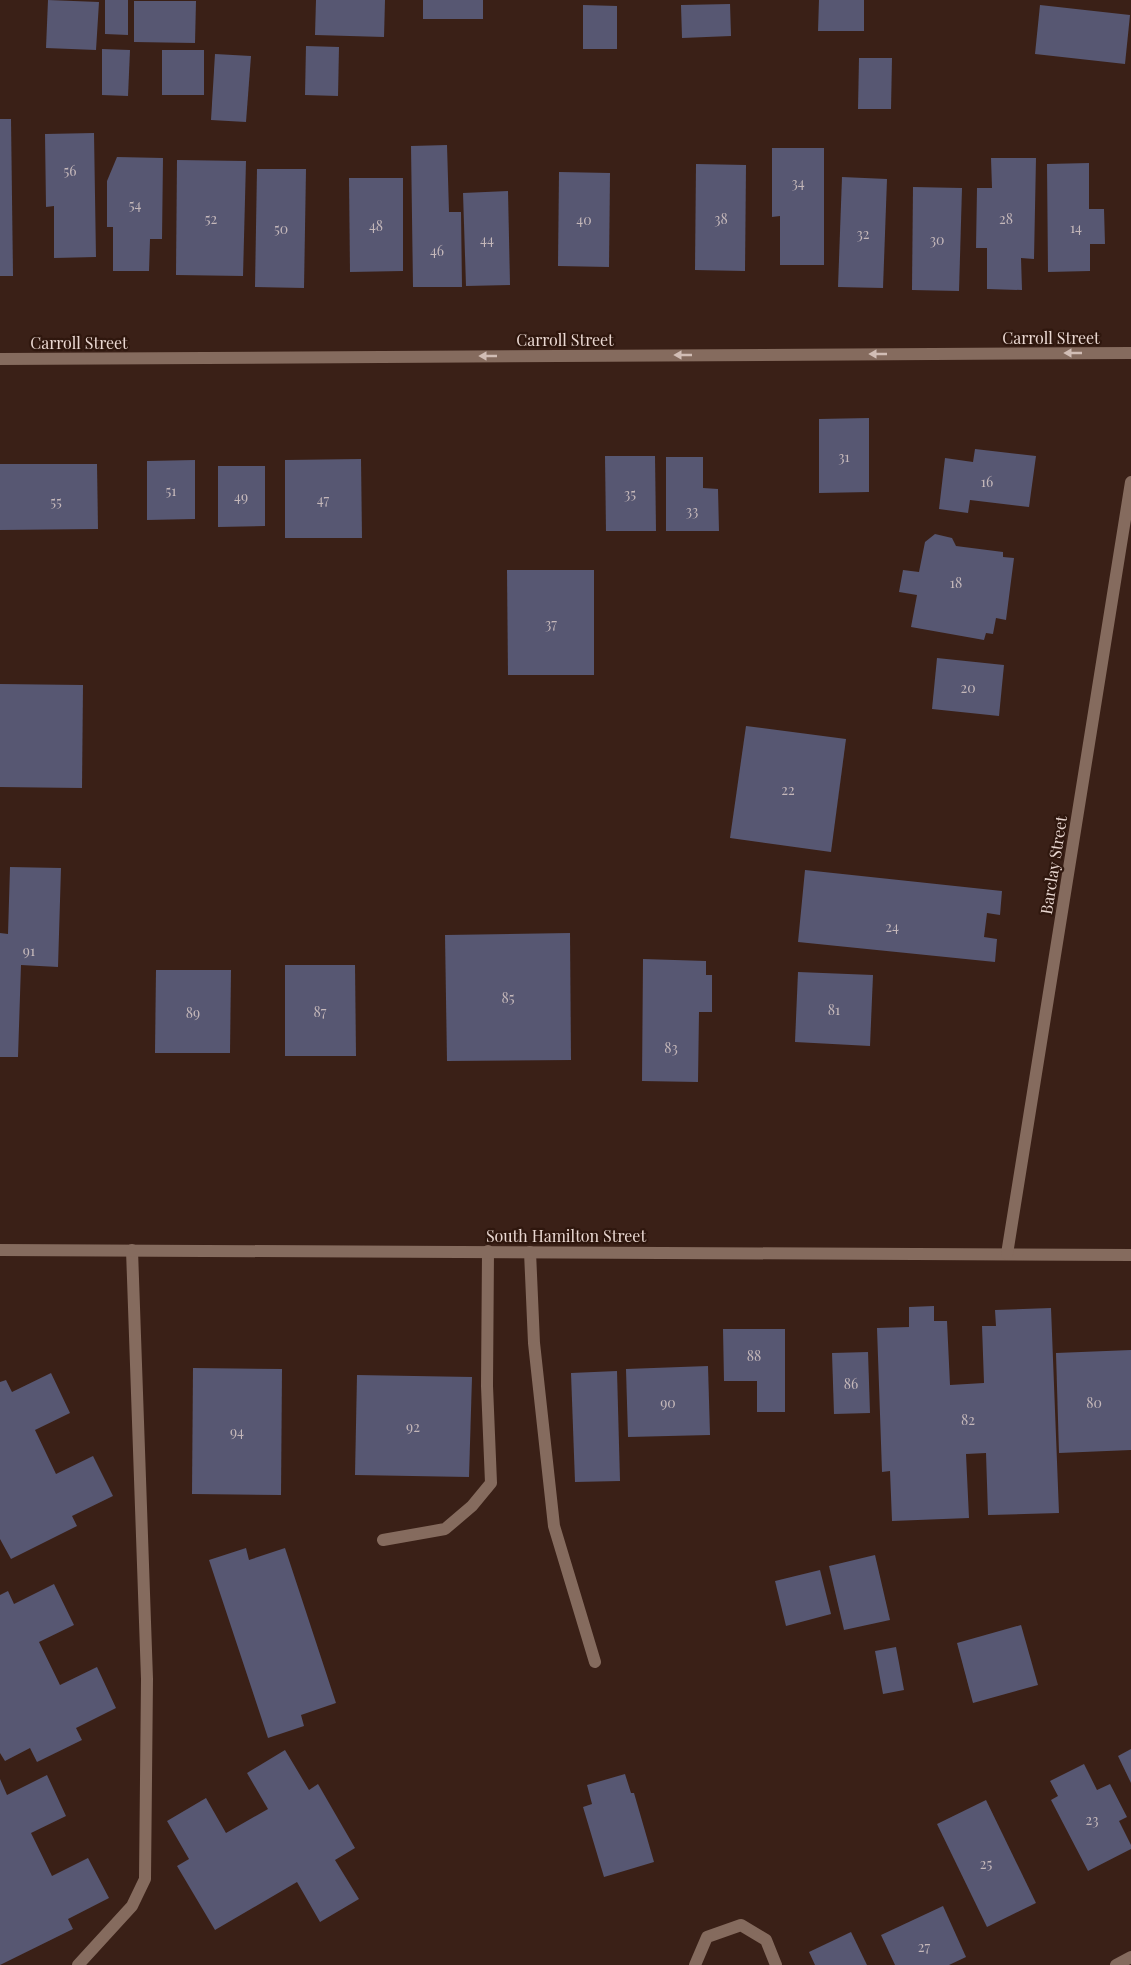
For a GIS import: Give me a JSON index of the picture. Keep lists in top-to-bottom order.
{
  "streets": {
    "street": ["Carroll Street", "Barclay Street", "South Hamilton Street"]
  },
  "crossings": [
    ["Barclay Street", "South Hamilton Street"]
  ],
  "one_way": ["Carroll Street"],
  "house_numbers": [
    "56",
    "34",
    "54",
    "52",
    "38",
    "28",
    "40",
    "48",
    "14",
    "50",
    "32",
    "44",
    "30",
    "46",
    "31",
    "16",
    "51",
    "35",
    "49",
    "47",
    "55",
    "33",
    "18",
    "37",
    "20",
    "22",
    "24",
    "91",
    "85",
    "81",
    "87",
    "89",
    "83",
    "88",
    "86",
    "90",
    "80",
    "82",
    "92",
    "94",
    "23",
    "25",
    "27"
  ]
}
